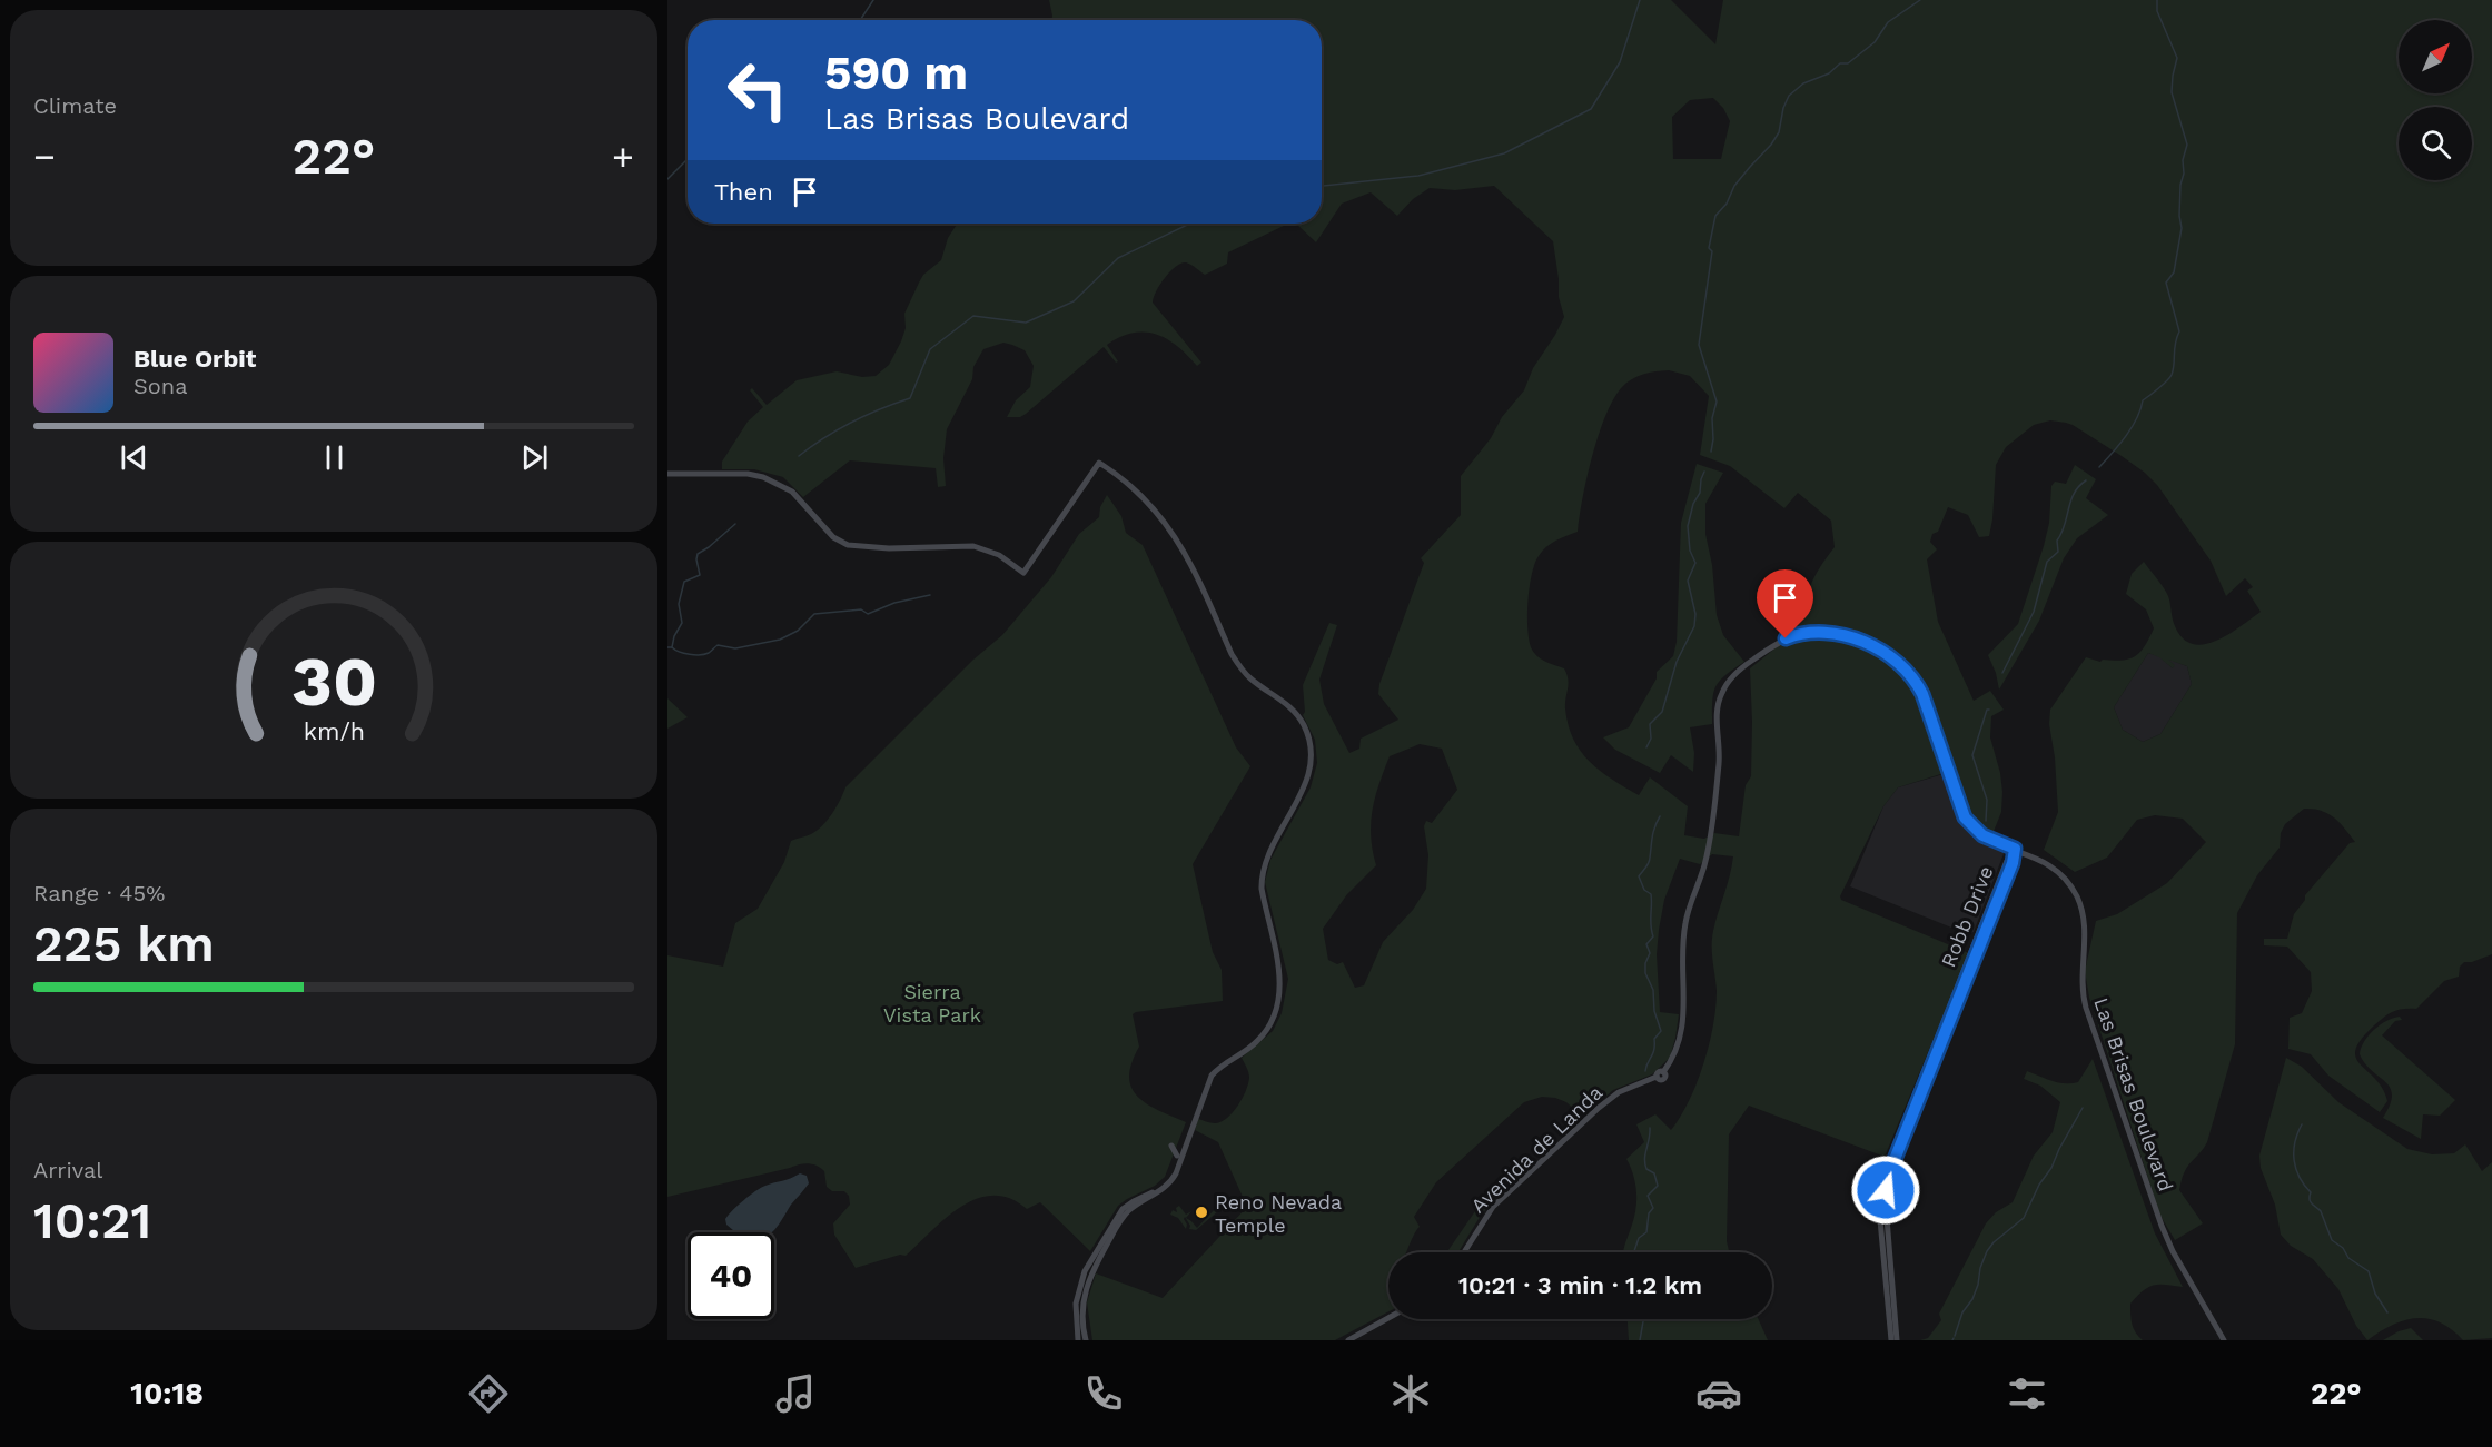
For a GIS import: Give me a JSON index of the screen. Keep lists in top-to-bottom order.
{
  "streets": {
    "street": ["Robb Drive", "Las Brisas Boulevard", "Avenida de Landa"]
  },
  "crossings": [
    ["Robb Drive", "Las Brisas Boulevard"],
    ["Las Brisas Boulevard", "Avenida de Landa"]
  ],
  "parks": ["Sierra Vista Park"],
  "places": ["Reno Nevada Temple"],
  "north": "top right",
  "page": {
    "tile": [
      "Climate",
      ["Range · 45%", "225 km"],
      ["Arrival", "10:21"]
    ],
    "turn": ["590 m", "Las Brisas Boulevard"],
    "heat": ["−", "22°", "+"],
    "then": "Then",
    "song": ["Blue Orbit", "Sona"],
    "limit": "40",
    "trip": "10:21 · 3 min · 1.2 km",
    "tabs": ["10:18", "22°"],
    "gauge": ["30", "km/h"]
  }
}
